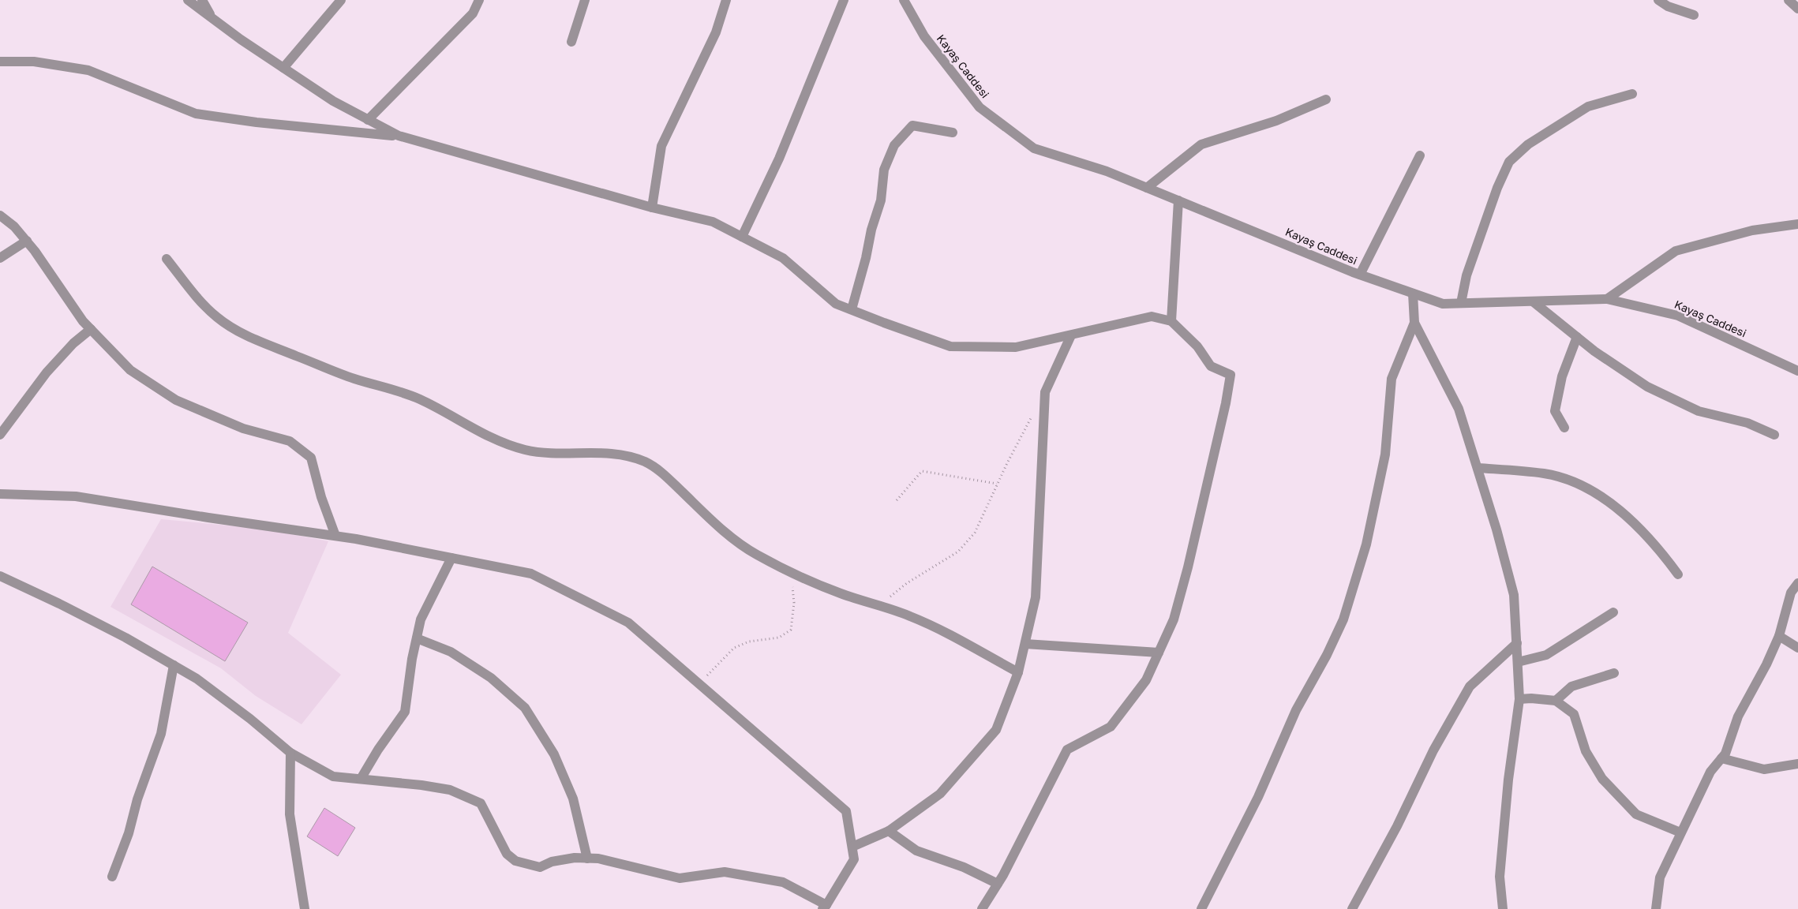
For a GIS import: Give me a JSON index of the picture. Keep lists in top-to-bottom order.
{
  "streets": {
    "street": ["Kayaş Caddesi"]
  }
}
